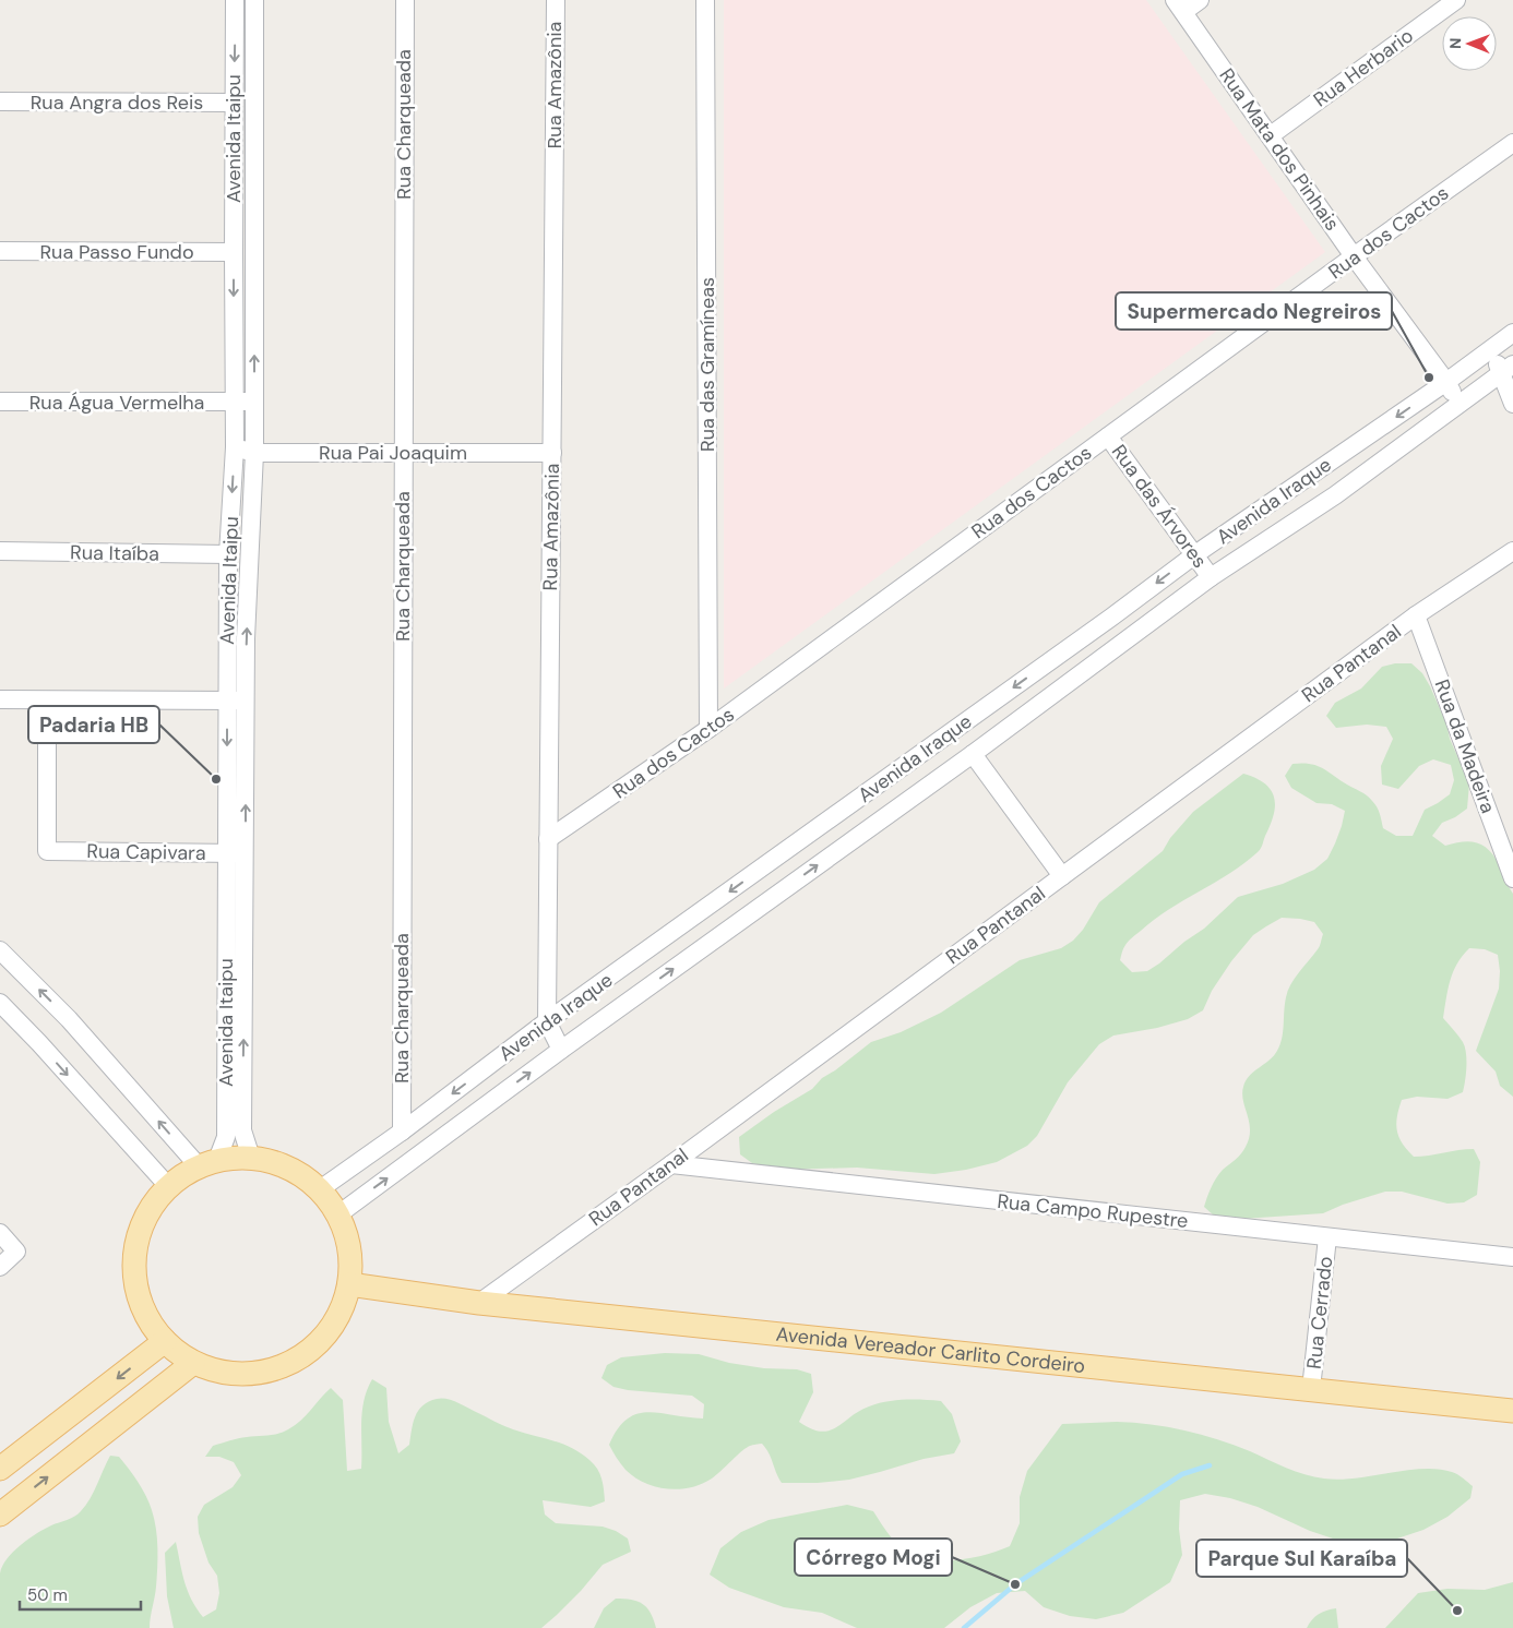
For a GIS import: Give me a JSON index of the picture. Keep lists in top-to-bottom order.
{
  "streets": {
    "main road": ["Avenida Vereador Carlito Cordeiro"],
    "street": [
      "Rua Herbario",
      "Rua Amazônia",
      "Rua Angra dos Reis",
      "Rua Charqueada",
      "Avenida Itaipu",
      "Rua Mata dos Pinhais",
      "Rua dos Cactos",
      "Rua Passo Fundo",
      "Rua das Gramíneas",
      "Rua Água Vermelha",
      "Rua Pai Joaquim",
      "Avenida Iraque",
      "Rua das Árvores",
      "Rua Itaíba",
      "Rua Pantanal",
      "Rua da Madeira",
      "Rua Capivara",
      "Rua Campo Rupestre",
      "Rua Cerrado"
    ]
  },
  "crossings": [
    ["Rua Herbario", "Rua Mata dos Pinhais"],
    ["Rua Amazônia", "Rua dos Cactos"],
    ["Rua Amazônia", "Rua Pai Joaquim"],
    ["Rua Amazônia", "Avenida Iraque"],
    ["Rua Angra dos Reis", "Avenida Itaipu"],
    ["Rua Charqueada", "Rua Pai Joaquim"],
    ["Rua Charqueada", "Avenida Iraque"],
    ["Avenida Itaipu", "Rua Passo Fundo"],
    ["Avenida Itaipu", "Rua Água Vermelha"],
    ["Avenida Itaipu", "Rua Pai Joaquim"],
    ["Avenida Itaipu", "Rua Itaíba"],
    ["Avenida Itaipu", "Rua Capivara"],
    ["Rua Mata dos Pinhais", "Rua dos Cactos"],
    ["Rua Mata dos Pinhais", "Avenida Iraque"],
    ["Rua dos Cactos", "Rua das Gramíneas"],
    ["Rua dos Cactos", "Rua das Árvores"],
    ["Avenida Iraque", "Rua das Árvores"],
    ["Rua Pantanal", "Rua da Madeira"],
    ["Rua Pantanal", "Rua Campo Rupestre"],
    ["Rua Pantanal", "Avenida Vereador Carlito Cordeiro"],
    ["Rua Campo Rupestre", "Rua Cerrado"],
    ["Rua Cerrado", "Avenida Vereador Carlito Cordeiro"]
  ],
  "places": [
    "Supermercado Negreiros",
    "Padaria HB",
    "Córrego Mogi",
    "Parque Sul Karaíba"
  ],
  "scale_bar": "50 m",
  "north": "left"
}
